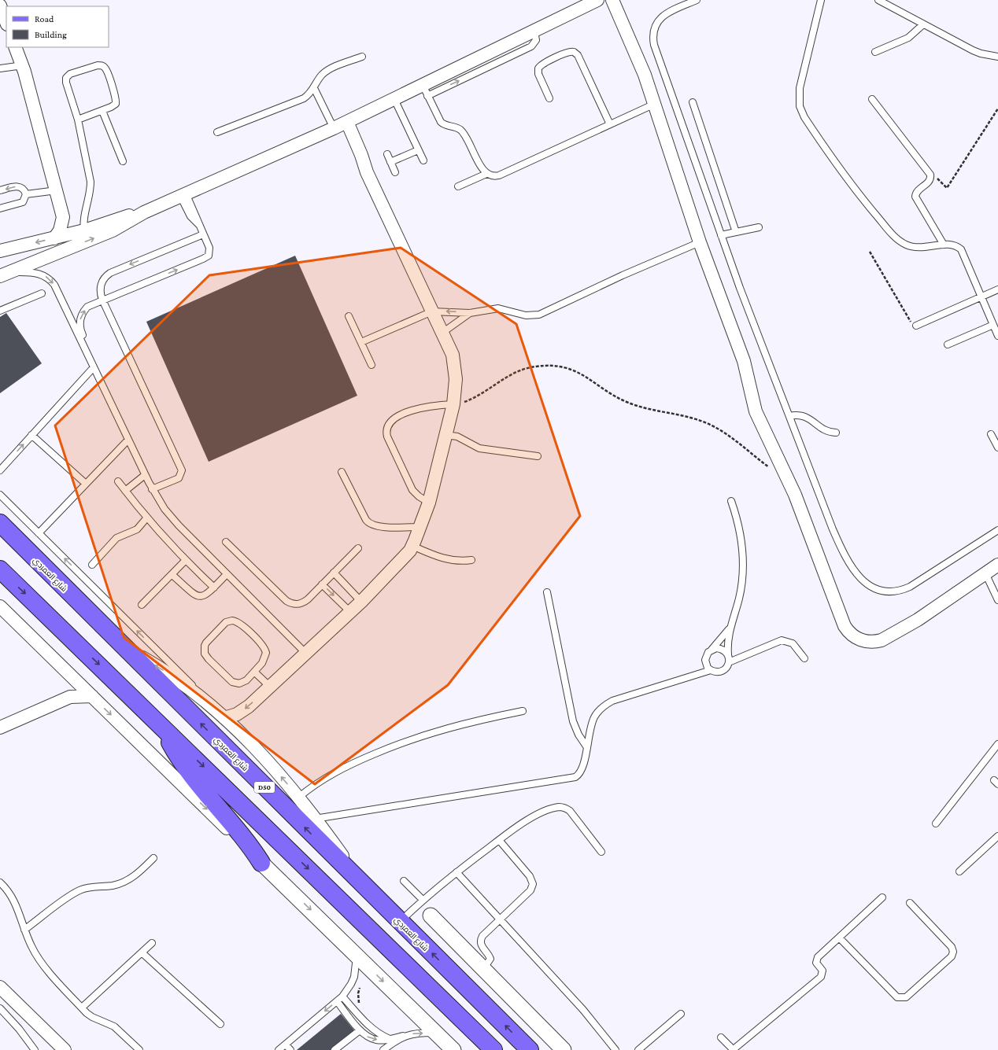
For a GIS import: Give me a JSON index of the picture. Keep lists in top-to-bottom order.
{
  "streets": {
    "main road": ["شارع العمردي", "D50"]
  },
  "legend": ["Road", "Building"]
}
